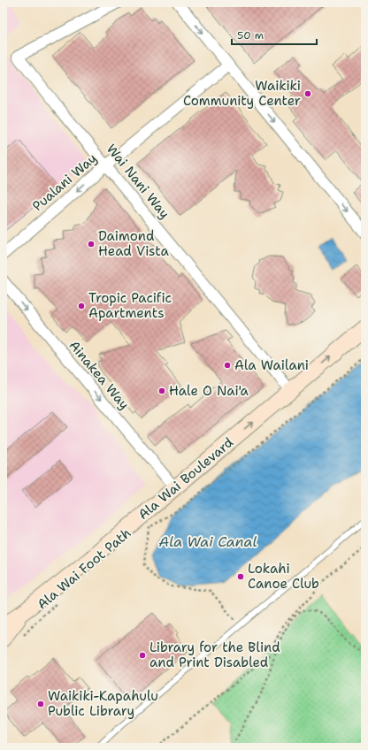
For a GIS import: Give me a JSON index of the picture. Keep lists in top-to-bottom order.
{
  "streets": {
    "main road": ["Ala Wai Boulevard"],
    "street": ["Wai Nani Way", "Pualani Way", "Ainakea Way"],
    "path": ["Ala Wai Foot Path"]
  },
  "crossings": [
    ["Wai Nani Way", "Pualani Way"],
    ["Wai Nani Way", "Ala Wai Boulevard"],
    ["Ainakea Way", "Ala Wai Boulevard"]
  ],
  "one_way": ["Pualani Way", "Ainakea Way", "Ala Wai Boulevard"],
  "water": ["Ala Wai Canal"],
  "places": [
    "Waikiki Community Center",
    "Daimond Head Vista",
    "Tropic Pacific Apartments",
    "Ala Wailani",
    "Hale O Nai'a",
    "Lokahi Canoe Club",
    "Library for the Blind and Print Disabled",
    "Waikiki-Kapahulu Public Library"
  ],
  "scale_bar": "50 m"
}
